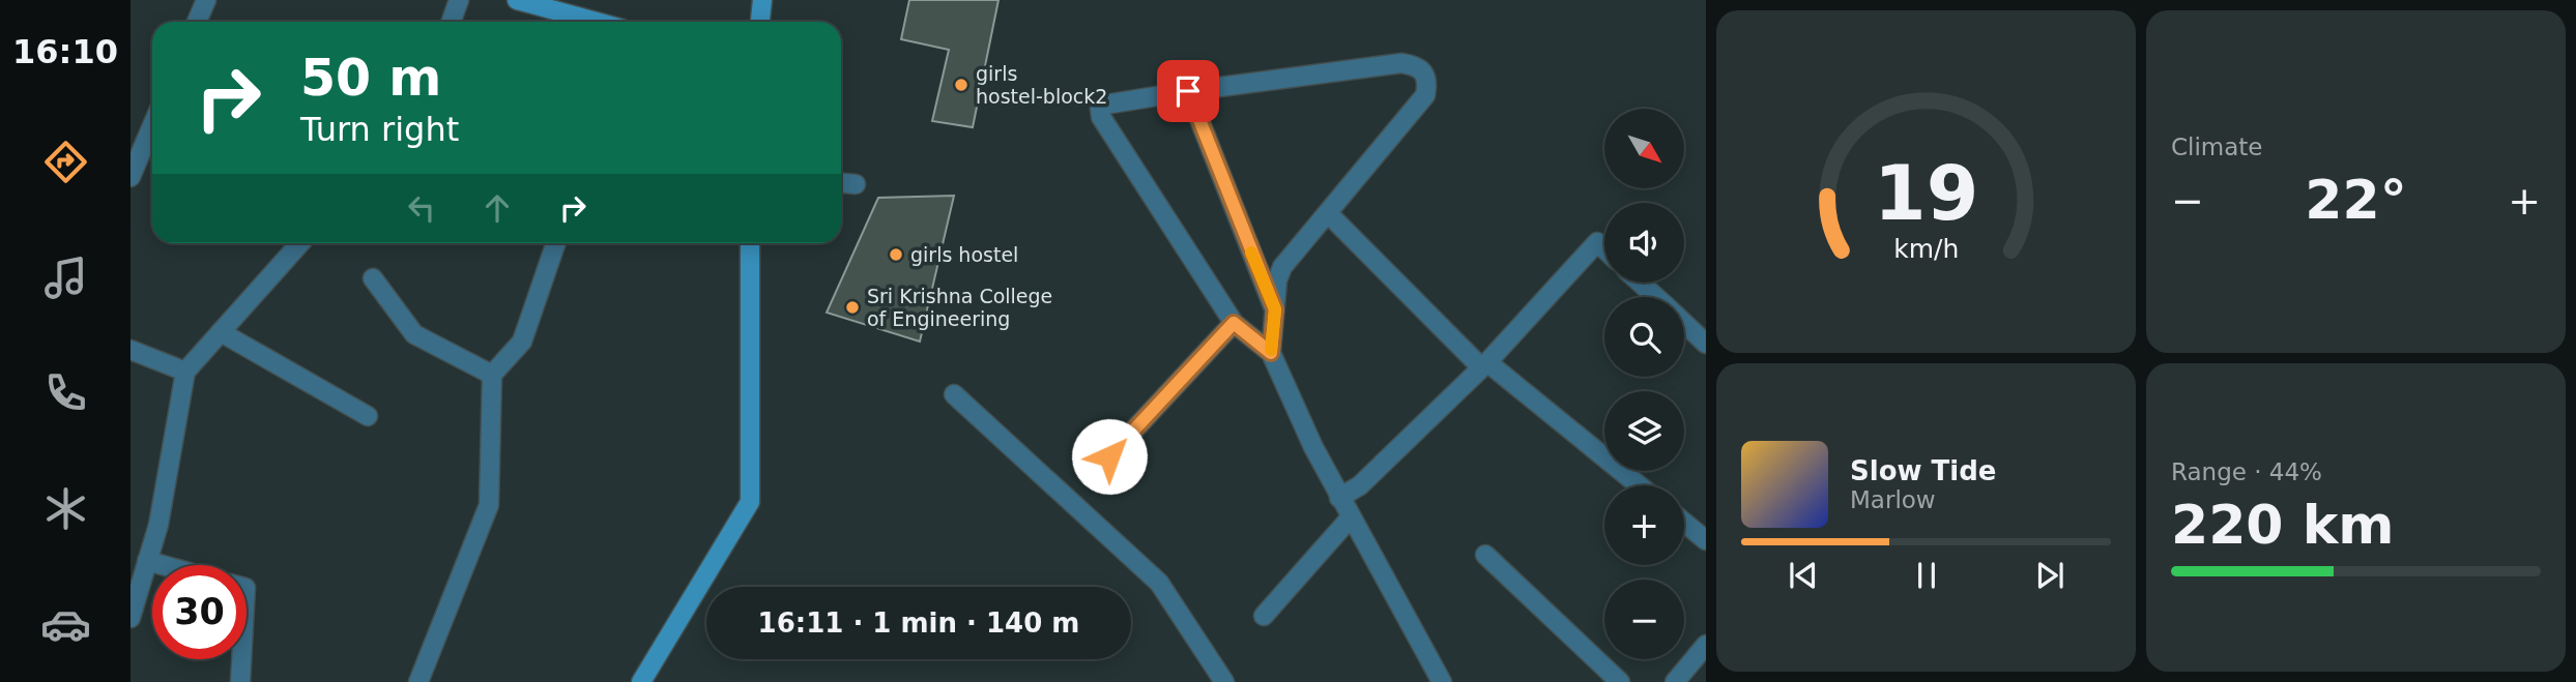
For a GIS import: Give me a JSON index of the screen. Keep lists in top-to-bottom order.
{
  "places": ["girls hostel-block2", "girls hostel", "Sri Krishna College of Engineering"],
  "north": "bottom right",
  "page": {
    "tabs": "16:10",
    "tile": [
      "Climate",
      ["Range · 44%", "220 km"]
    ],
    "turn": ["50 m", "Turn right"],
    "map_buttons": ["+", "−"],
    "heat": ["−", "22°", "+"],
    "song": ["Slow Tide", "Marlow"],
    "limit": "30",
    "trip": "16:11 · 1 min · 140 m",
    "gauge": ["19", "km/h"]
  }
}
